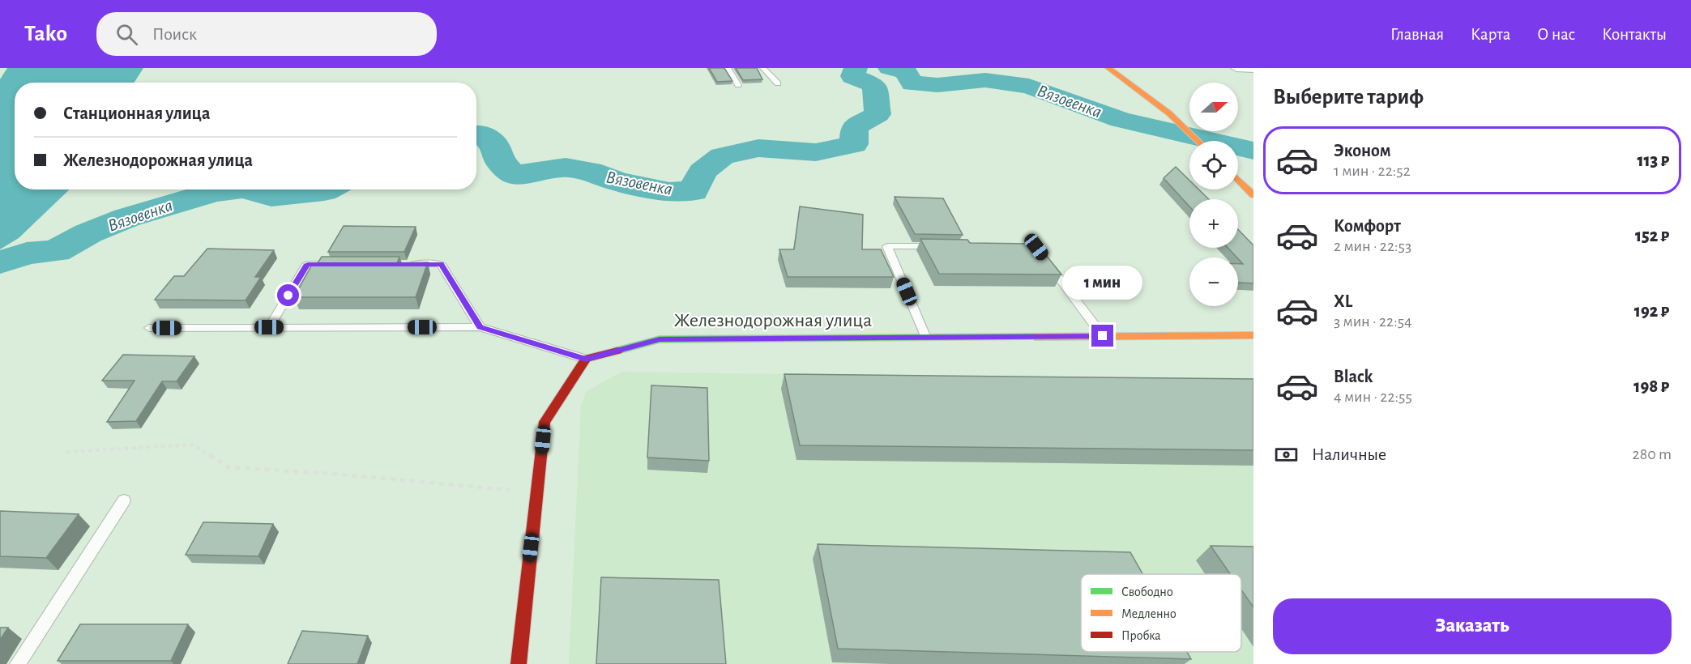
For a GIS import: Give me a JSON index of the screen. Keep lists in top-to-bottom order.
{
  "streets": {
    "main road": ["Железнодорожная улица"]
  },
  "water": ["Вязовенка"],
  "legend": ["Свободно", "Медленно", "Пробка"],
  "north": "right",
  "page": {
    "header": "Tako",
    "search": "Поиск",
    "nav": [
      "Главная",
      "Карта",
      "О нас",
      "Контакты"
    ],
    "heading": "Выберите тариф",
    "map_buttons": ["+", "−"],
    "banner": ["Станционная улица", "Железнодорожная улица"],
    "list": [
      {
        "name": "Эконом",
        "note": "1 мин · 22:52",
        "value": "113 ₽"
      },
      {
        "name": "Комфорт",
        "note": "2 мин · 22:53",
        "value": "152 ₽"
      },
      {
        "name": "XL",
        "note": "3 мин · 22:54",
        "value": "192 ₽"
      },
      {
        "name": "Black",
        "note": "4 мин · 22:55",
        "value": "198 ₽"
      }
    ],
    "bubble": "1 мин",
    "pay": ["Наличные", "280 m"],
    "buttons": "Заказать"
  }
}
